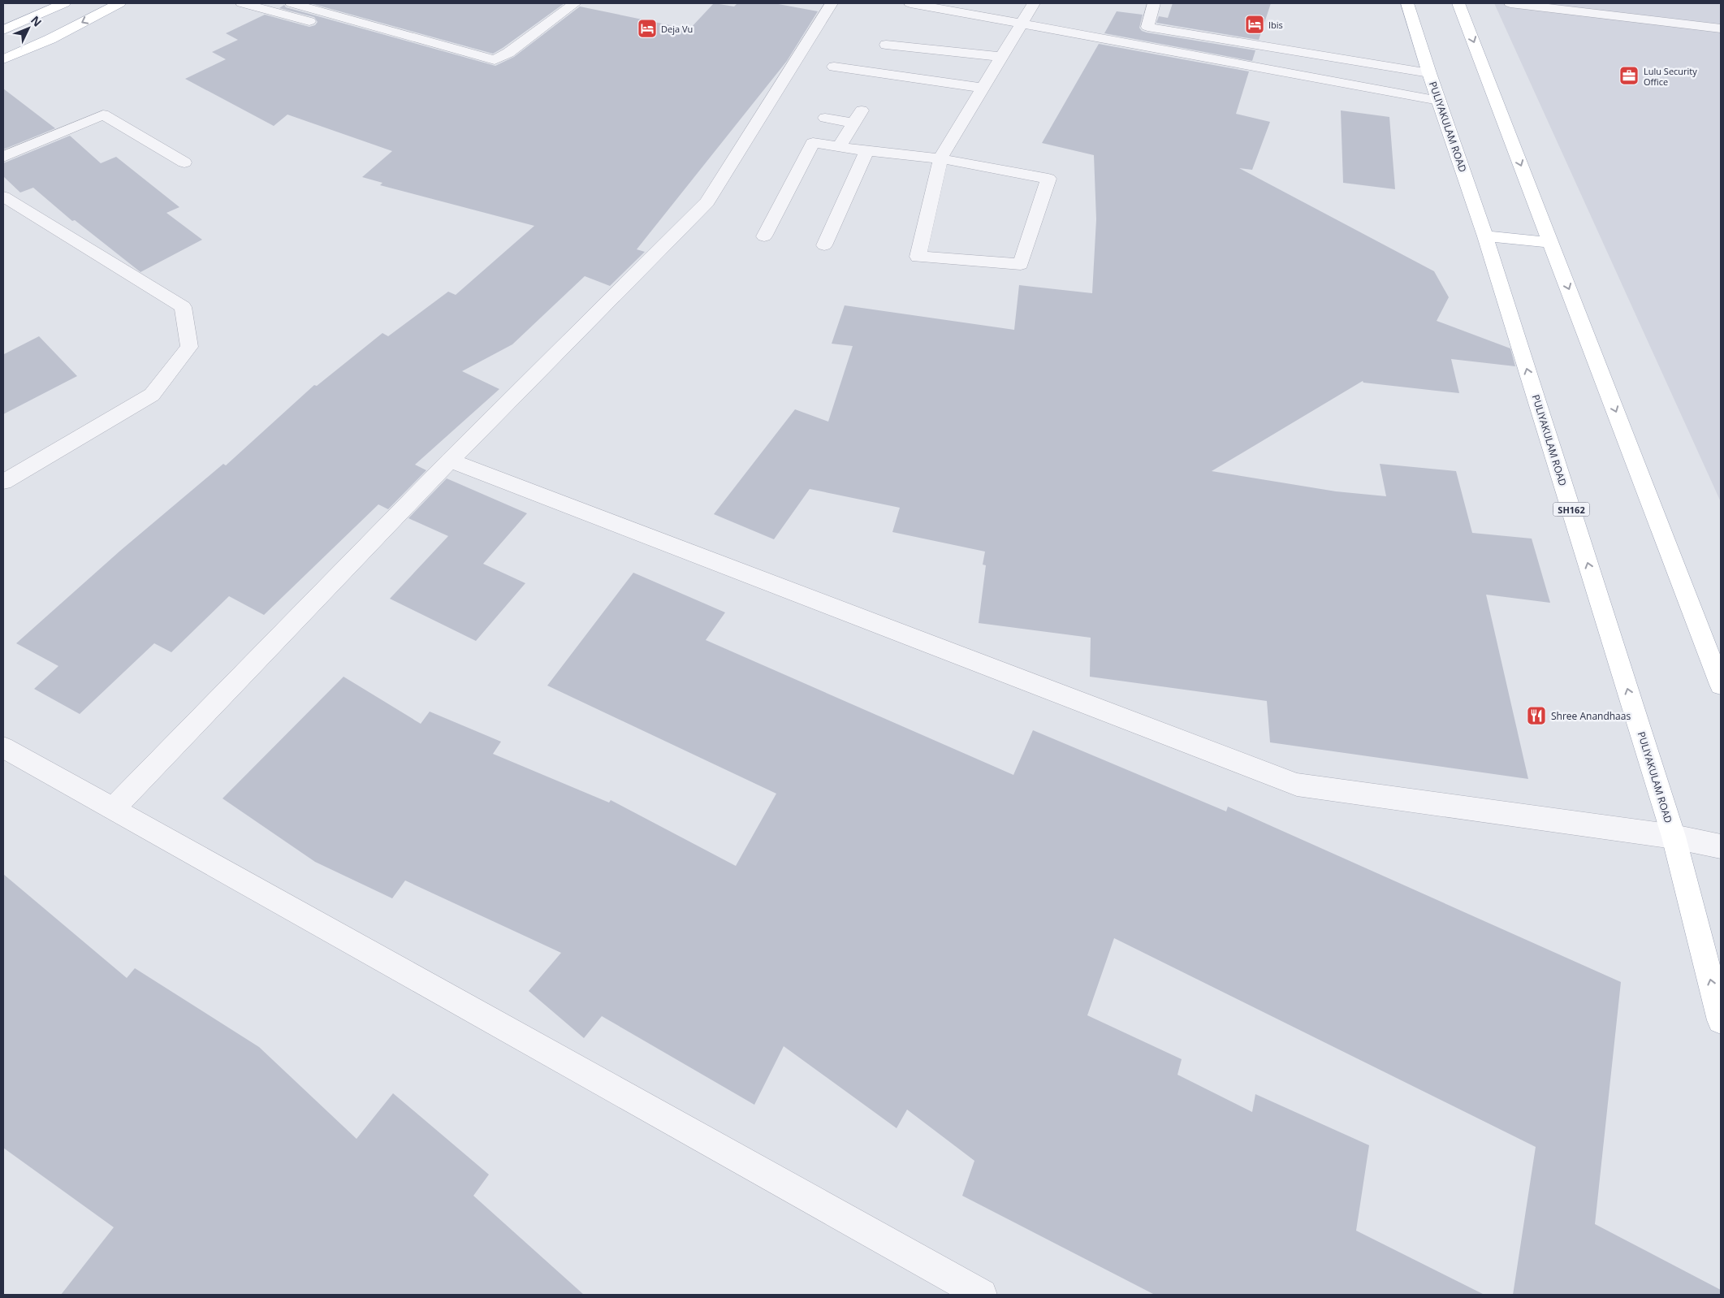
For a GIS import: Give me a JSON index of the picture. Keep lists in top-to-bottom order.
{
  "streets": {
    "main road": ["PULIYAKULAM ROAD", "SH162"]
  },
  "places": {
    "hotel": ["Ibis", "Deja Vu"],
    "office": ["Lulu Security Office"],
    "restaurant": ["Shree Anandhaas"]
  },
  "north": "top right"
}
